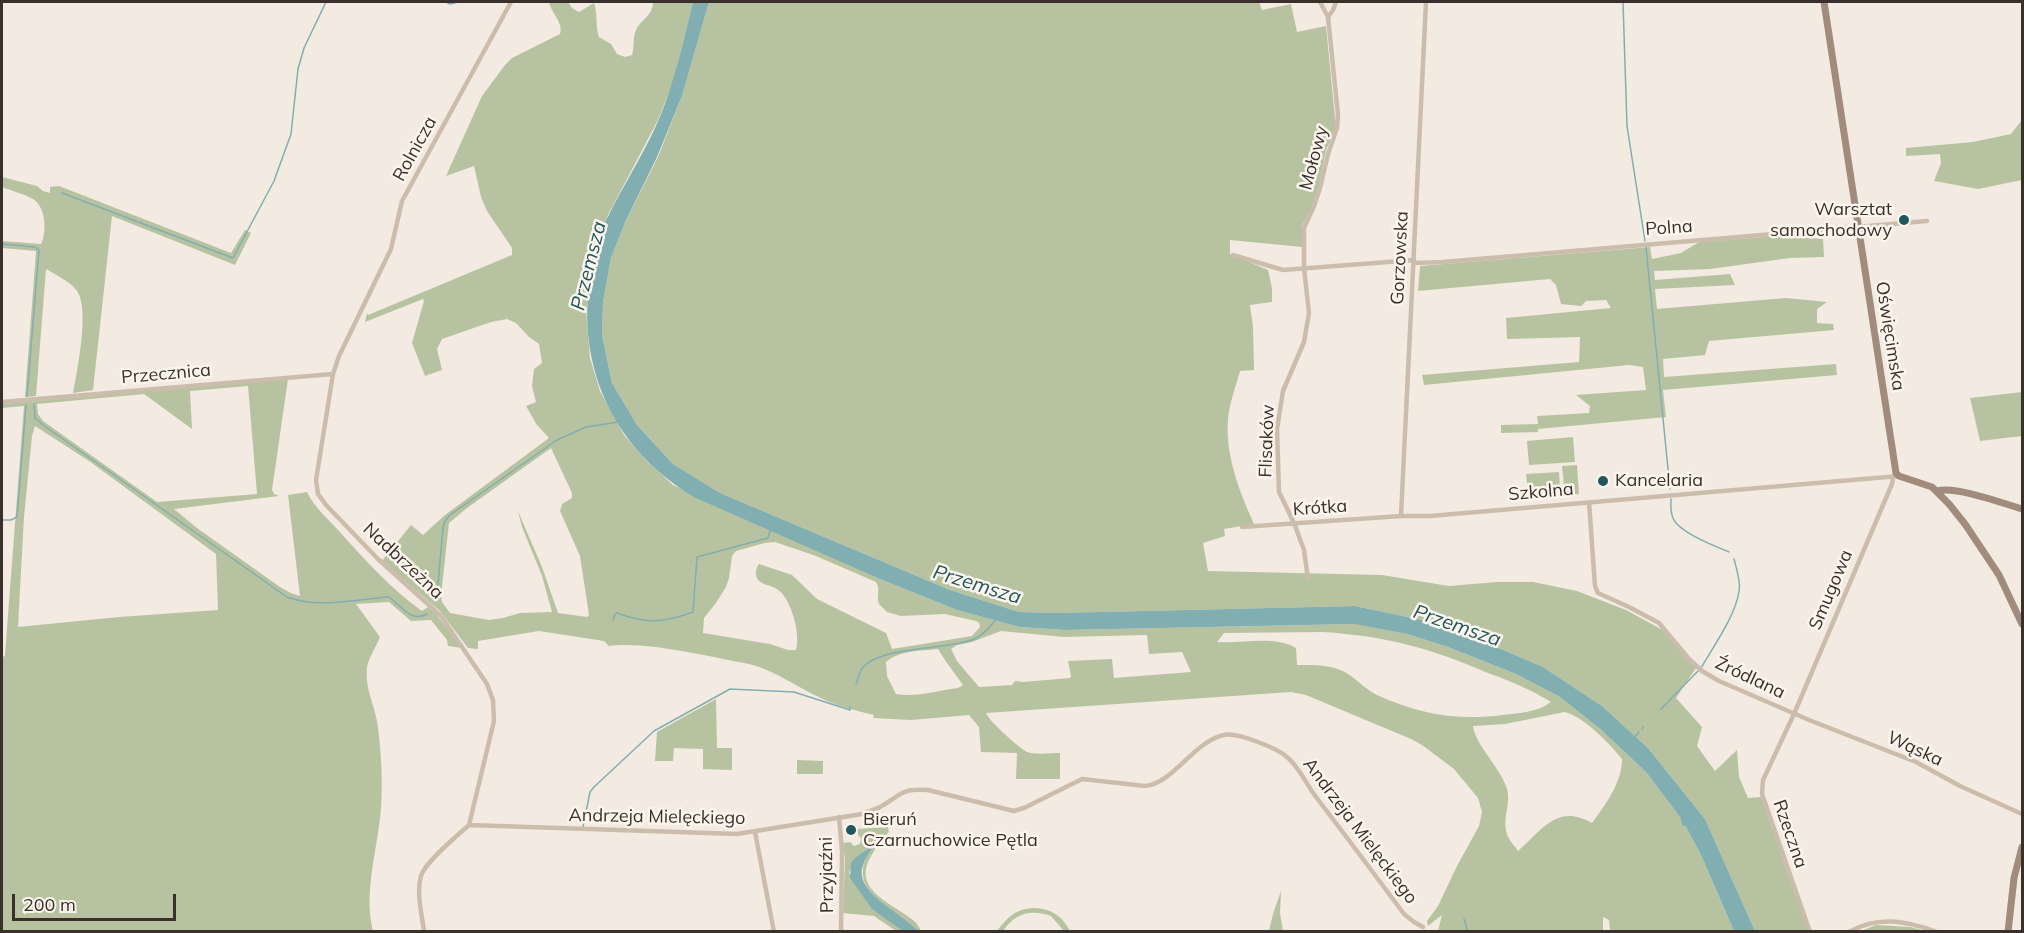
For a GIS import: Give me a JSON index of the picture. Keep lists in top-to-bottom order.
{
  "streets": {
    "street": [
      "Rolnicza",
      "Mołowy",
      "Polna",
      "Gorzowska",
      "Oświęcimska",
      "Przecznica",
      "Flisaków",
      "Szkolna",
      "Krótka",
      "Nadbrzeżna",
      "Smugowa",
      "Źródlana",
      "Wąska",
      "Andrzeja Mielęckiego",
      "Rzeczna",
      "Przyjaźni"
    ]
  },
  "crossings": [
    ["Rolnicza", "Nadbrzeżna"],
    ["Mołowy", "Polna"],
    ["Mołowy", "Flisaków"],
    ["Polna", "Gorzowska"],
    ["Polna", "Oświęcimska"],
    ["Polna", "Flisaków"],
    ["Gorzowska", "Szkolna"],
    ["Gorzowska", "Krótka"],
    ["Oświęcimska", "Szkolna"],
    ["Oświęcimska", "Smugowa"],
    ["Przecznica", "Nadbrzeżna"],
    ["Flisaków", "Krótka"],
    ["Szkolna", "Krótka"],
    ["Szkolna", "Smugowa"],
    ["Szkolna", "Źródlana"],
    ["Nadbrzeżna", "Andrzeja Mielęckiego"],
    ["Smugowa", "Źródlana"],
    ["Smugowa", "Wąska"],
    ["Smugowa", "Rzeczna"],
    ["Źródlana", "Wąska"],
    ["Źródlana", "Rzeczna"],
    ["Wąska", "Rzeczna"],
    ["Andrzeja Mielęckiego", "Przyjaźni"]
  ],
  "water": ["Przemsza"],
  "places": ["Warsztat samochodowy", "Kancelaria", "Bieruń Czarnuchowice Pętla"],
  "scale_bar": "200 m"
}
